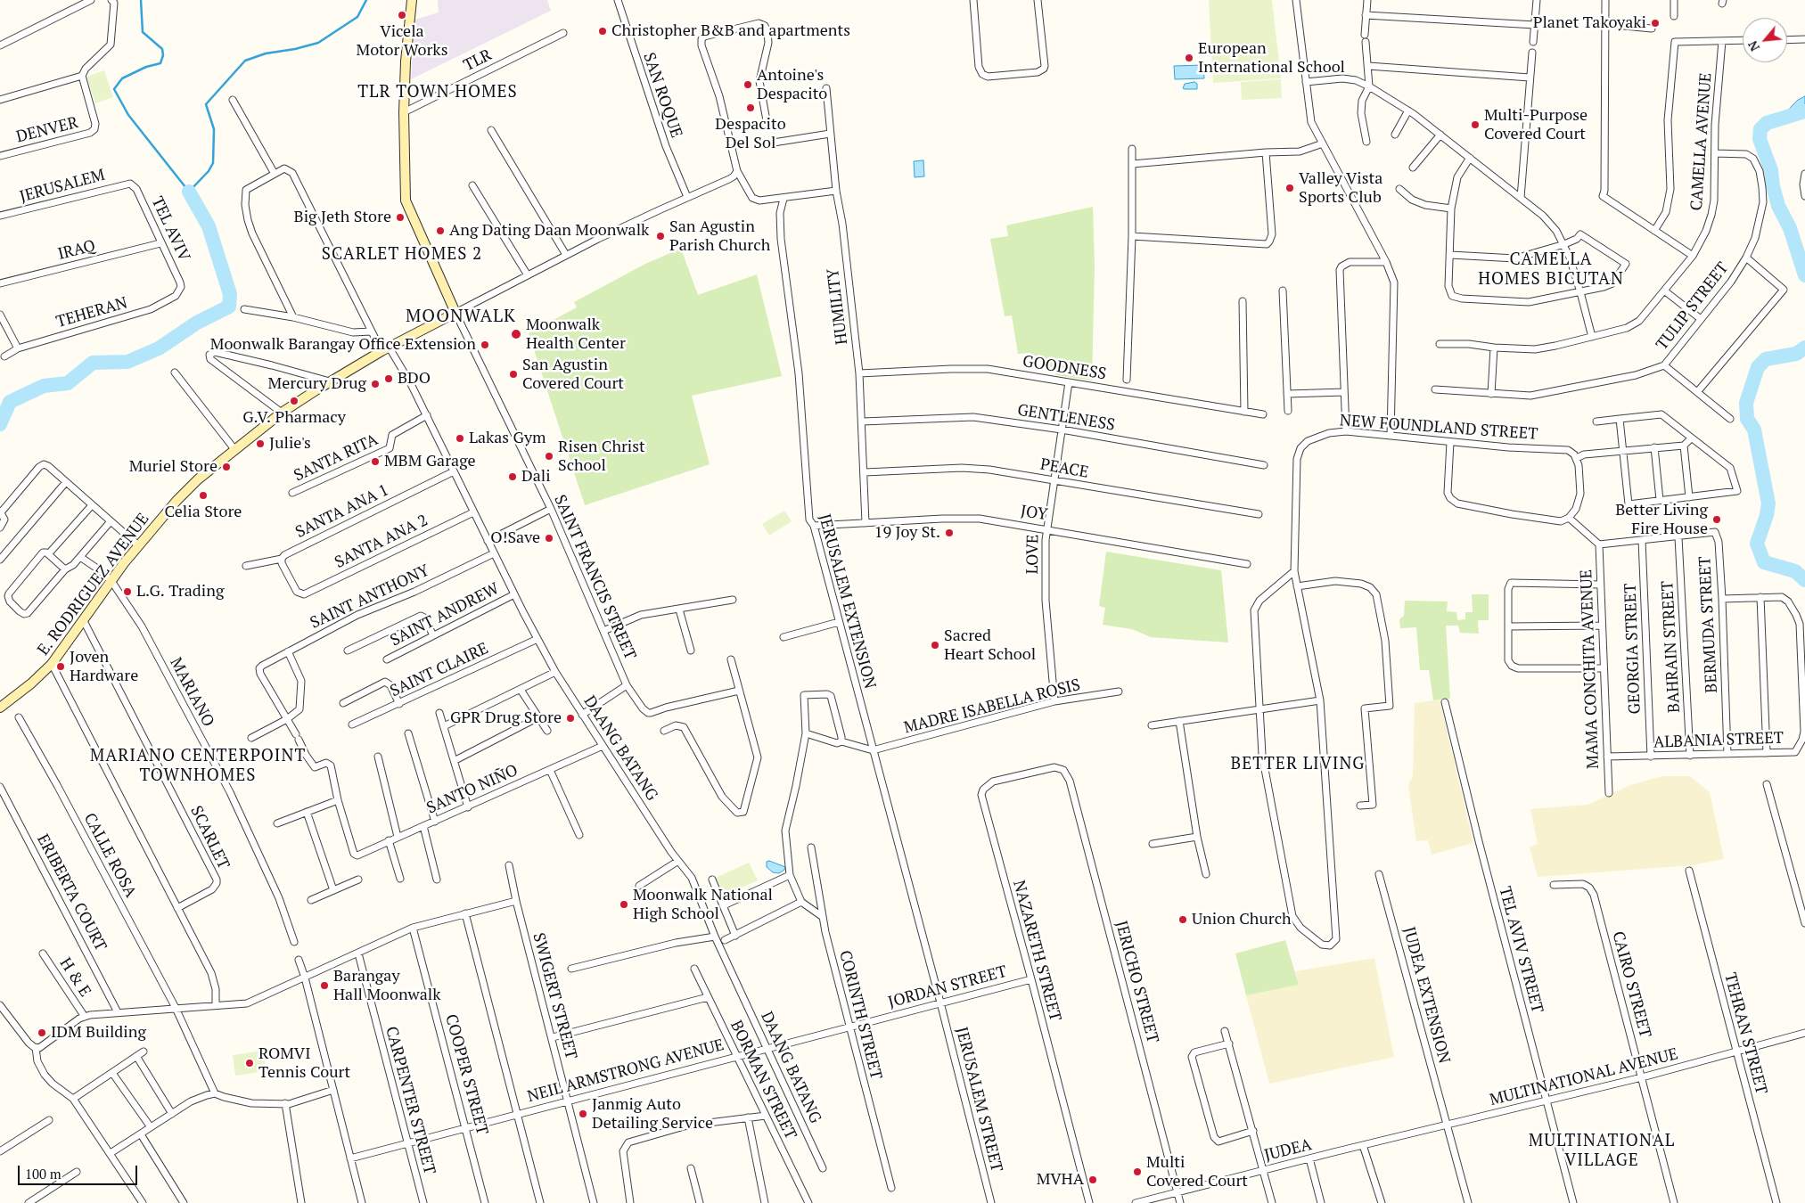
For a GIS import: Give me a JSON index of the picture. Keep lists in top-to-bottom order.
{
  "streets": {
    "main road": ["E. RODRIGUEZ AVENUE"],
    "street": [
      "TLR",
      "SAN ROQUE",
      "DENVER",
      "CAMELLA AVENUE",
      "JERUSALEM",
      "TEL AVIV",
      "IRAQ",
      "HUMILITY",
      "TULIP STREET",
      "TEHERAN",
      "GOODNESS",
      "GENTLENESS",
      "NEW FOUNDLAND STREET",
      "SANTA RITA",
      "PEACE",
      "SANTA ANA 1",
      "JOY",
      "SANTA ANA 2",
      "LOVE",
      "SAINT FRANCIS STREET",
      "SAINT ANTHONY",
      "JERUSALEM EXTENSION",
      "SAINT ANDREW",
      "BERMUDA STREET",
      "BAHRAIN STREET",
      "GEORGIA STREET",
      "MAMA CONCHITA AVENUE",
      "SAINT CLAIRE",
      "MARIANO",
      "MADRE ISABELLA ROSIS",
      "ALBANIA STREET",
      "DAANG BATANG",
      "SANTO NIÑO",
      "SCARLET",
      "CALLE ROSA",
      "ERIBERTA COURT",
      "TEL AVIV STREET",
      "NAZARETH STREET",
      "H & E",
      "JERICHO STREET",
      "CAIRO STREET",
      "JORDAN STREET",
      "JUDEA EXTENSION",
      "SWIGERT STREET",
      "CORINTH STREET",
      "TEHRAN STREET",
      "NEIL ARMSTRONG AVENUE",
      "COOPER STREET",
      "MULTINATIONAL AVENUE",
      "BORMAN STREET",
      "JERUSALEM STREET",
      "CARPENTER STREET",
      "JUDEA"
    ]
  },
  "crossings": [
    ["SAN ROQUE", "E. RODRIGUEZ AVENUE"],
    ["CAMELLA AVENUE", "TULIP STREET"],
    ["JERUSALEM", "TEL AVIV"],
    ["TEL AVIV", "IRAQ"],
    ["TEL AVIV", "TEHERAN"],
    ["HUMILITY", "GOODNESS"],
    ["HUMILITY", "GENTLENESS"],
    ["HUMILITY", "PEACE"],
    ["HUMILITY", "JOY"],
    ["GOODNESS", "LOVE"],
    ["GENTLENESS", "LOVE"],
    ["SANTA RITA", "DAANG BATANG"],
    ["PEACE", "LOVE"],
    ["SANTA ANA 1", "SANTA ANA 2"],
    ["SANTA ANA 1", "DAANG BATANG"],
    ["JOY", "LOVE"],
    ["JOY", "JERUSALEM EXTENSION"],
    ["SANTA ANA 2", "DAANG BATANG"],
    ["LOVE", "MADRE ISABELLA ROSIS"],
    ["SAINT FRANCIS STREET", "E. RODRIGUEZ AVENUE"],
    ["SAINT FRANCIS STREET", "DAANG BATANG"],
    ["E. RODRIGUEZ AVENUE", "MARIANO"],
    ["E. RODRIGUEZ AVENUE", "DAANG BATANG"],
    ["E. RODRIGUEZ AVENUE", "SCARLET"],
    ["SAINT ANTHONY", "DAANG BATANG"],
    ["JERUSALEM EXTENSION", "MADRE ISABELLA ROSIS"],
    ["JERUSALEM EXTENSION", "JORDAN STREET"],
    ["JERUSALEM EXTENSION", "JERUSALEM STREET"],
    ["SAINT ANDREW", "DAANG BATANG"],
    ["BERMUDA STREET", "BAHRAIN STREET"],
    ["BERMUDA STREET", "GEORGIA STREET"],
    ["BERMUDA STREET", "MAMA CONCHITA AVENUE"],
    ["BERMUDA STREET", "ALBANIA STREET"],
    ["BAHRAIN STREET", "ALBANIA STREET"],
    ["GEORGIA STREET", "ALBANIA STREET"],
    ["MAMA CONCHITA AVENUE", "ALBANIA STREET"],
    ["SAINT CLAIRE", "DAANG BATANG"],
    ["DAANG BATANG", "SANTO NIÑO"],
    ["DAANG BATANG", "JORDAN STREET"],
    ["DAANG BATANG", "NEIL ARMSTRONG AVENUE"],
    ["TEL AVIV STREET", "MULTINATIONAL AVENUE"],
    ["NAZARETH STREET", "JERICHO STREET"],
    ["NAZARETH STREET", "JORDAN STREET"],
    ["JERICHO STREET", "JUDEA"],
    ["CAIRO STREET", "MULTINATIONAL AVENUE"],
    ["JORDAN STREET", "CORINTH STREET"],
    ["JORDAN STREET", "NEIL ARMSTRONG AVENUE"],
    ["JORDAN STREET", "JERUSALEM STREET"],
    ["JUDEA EXTENSION", "MULTINATIONAL AVENUE"],
    ["JUDEA EXTENSION", "JUDEA"],
    ["SWIGERT STREET", "NEIL ARMSTRONG AVENUE"],
    ["TEHRAN STREET", "MULTINATIONAL AVENUE"],
    ["NEIL ARMSTRONG AVENUE", "BORMAN STREET"],
    ["MULTINATIONAL AVENUE", "JUDEA"]
  ],
  "districts": [
    "TLR TOWN HOMES",
    "SCARLET HOMES 2",
    "CAMELLA HOMES BICUTAN",
    "MOONWALK",
    "MARIANO CENTERPOINT TOWNHOMES",
    "BETTER LIVING",
    "MULTINATIONAL VILLAGE"
  ],
  "places": [
    "Vicela Motor Works",
    "Planet Takoyaki",
    "Christopher B&B and apartments",
    "European International School",
    "Antoine's Despacito",
    "Despacito Del Sol",
    "Multi-Purpose Covered Court",
    "Valley Vista Sports Club",
    "Big Jeth Store",
    "Ang Dating Daan Moonwalk",
    "San Agustin Parish Church",
    "Moonwalk Health Center",
    "Moonwalk Barangay Office Extension",
    "San Agustin Covered Court",
    "BDO",
    "Mercury Drug",
    "G.V. Pharmacy",
    "Lakas Gym",
    "Julie's",
    "Risen Christ School",
    "MBM Garage",
    "Muriel Store",
    "Dali",
    "Celia Store",
    "Better Living Fire House",
    "19 Joy St.",
    "O!Save",
    "L.G. Trading",
    "Sacred Heart School",
    "Joven Hardware",
    "GPR Drug Store",
    "Moonwalk National High School",
    "Union Church",
    "Barangay Hall Moonwalk",
    "IDM Building",
    "ROMVI Tennis Court",
    "Janmig Auto Detailing Service",
    "Multi Covered Court",
    "MVHA"
  ],
  "scale_bar": "100 m",
  "north": "bottom left"
}
